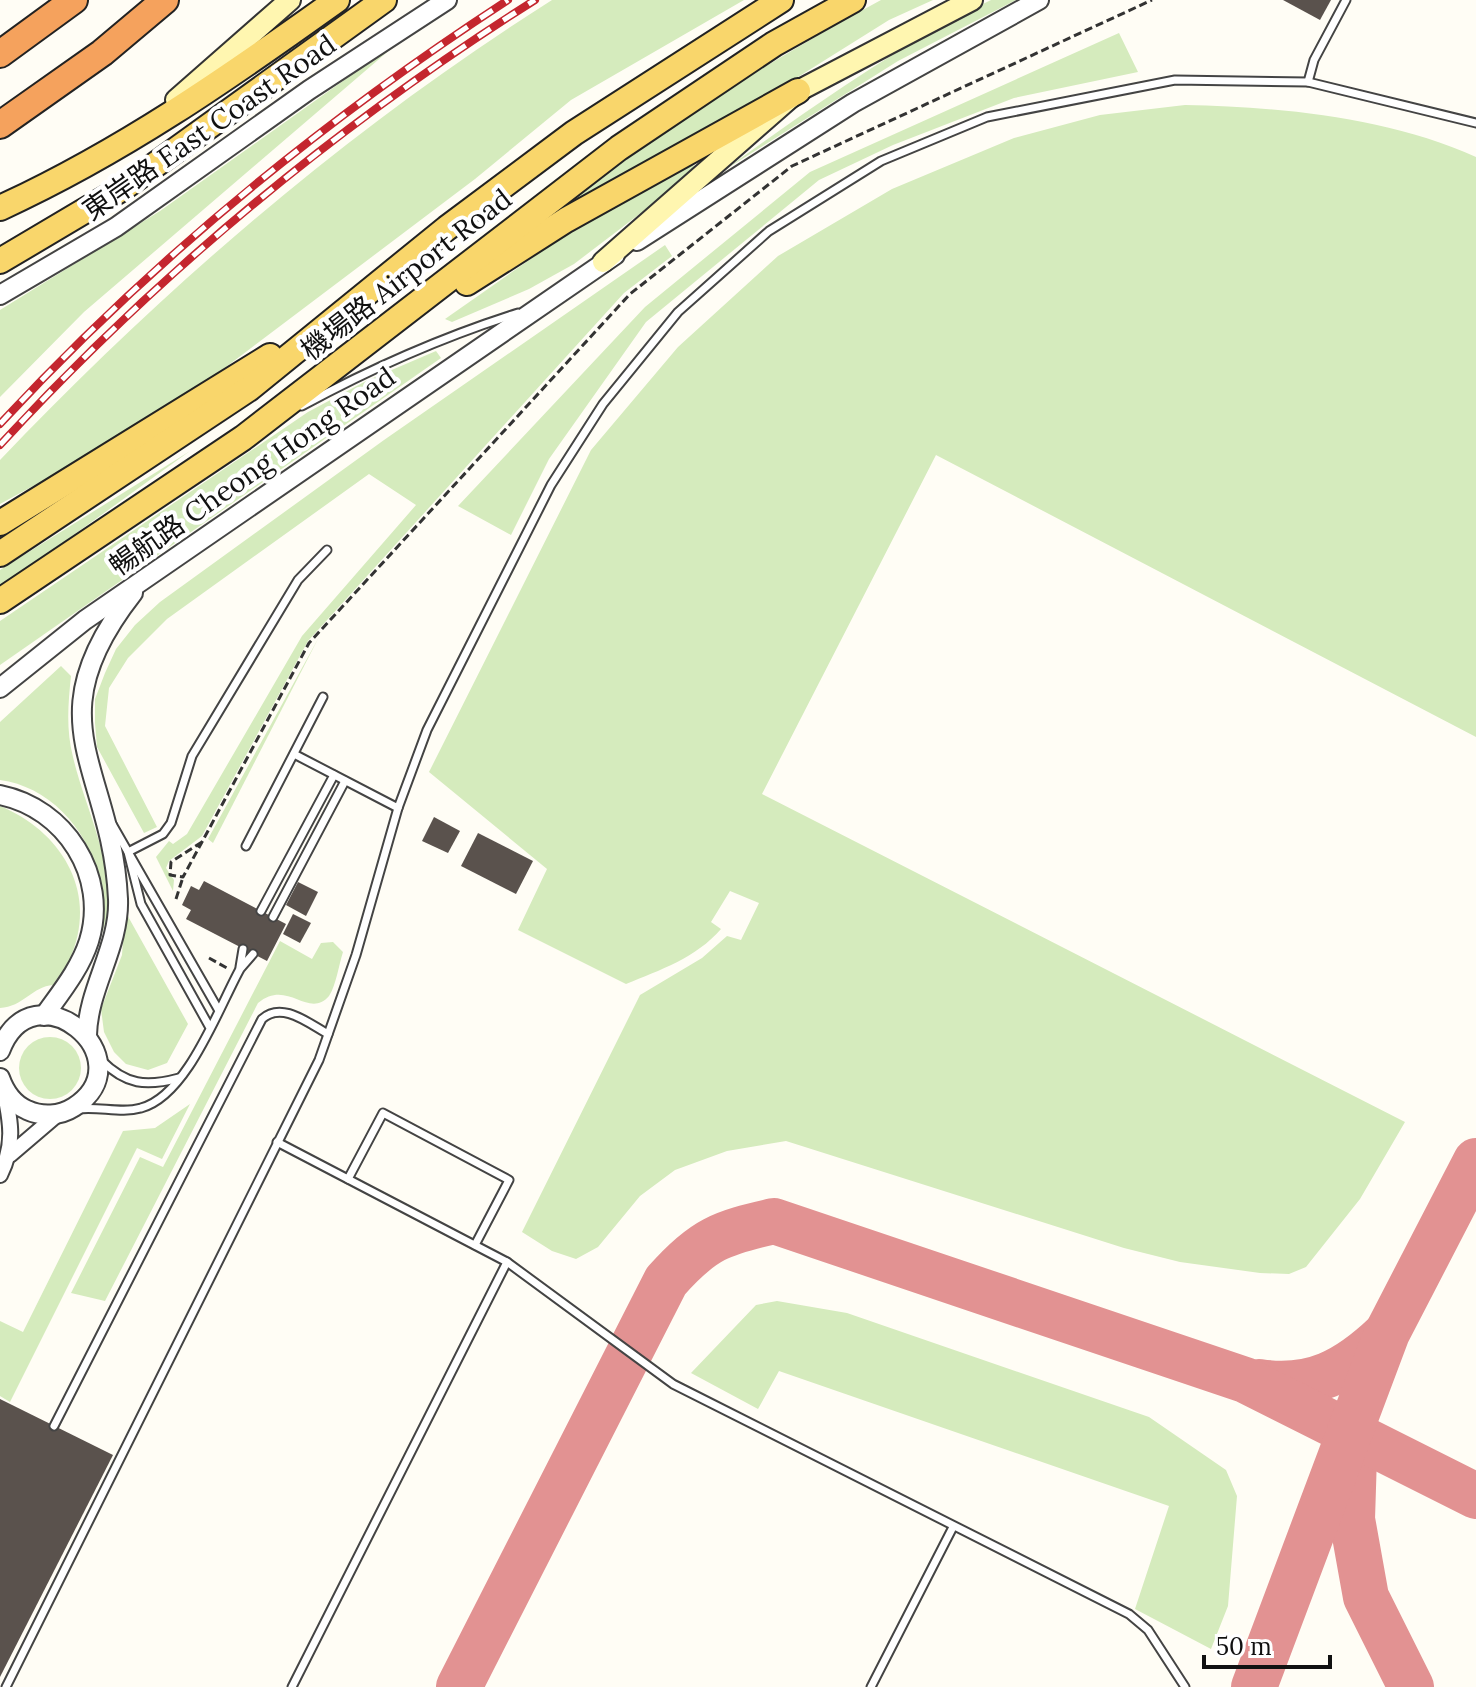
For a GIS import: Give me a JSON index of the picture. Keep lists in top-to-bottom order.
{
  "streets": {
    "main road": ["機場路 Airport Road"],
    "street": ["東岸路 East Coast Road", "暢航路 Cheong Hong Road"]
  },
  "scale_bar": "50 m"
}
